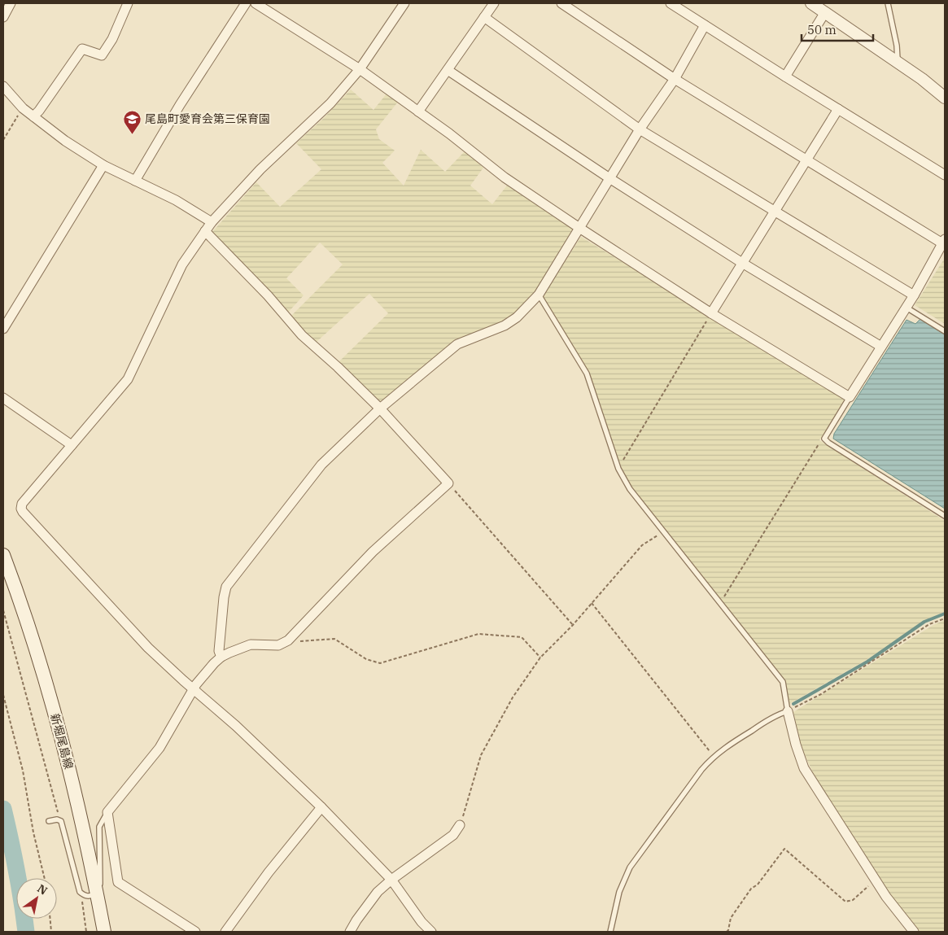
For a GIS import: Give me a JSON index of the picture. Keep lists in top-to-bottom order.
{
  "streets": {
    "main road": ["新堀尾島線"]
  },
  "places": {
    "school or university": ["尾島町愛育会第三保育園"]
  },
  "scale_bar": "50 m",
  "north": "top right"
}
